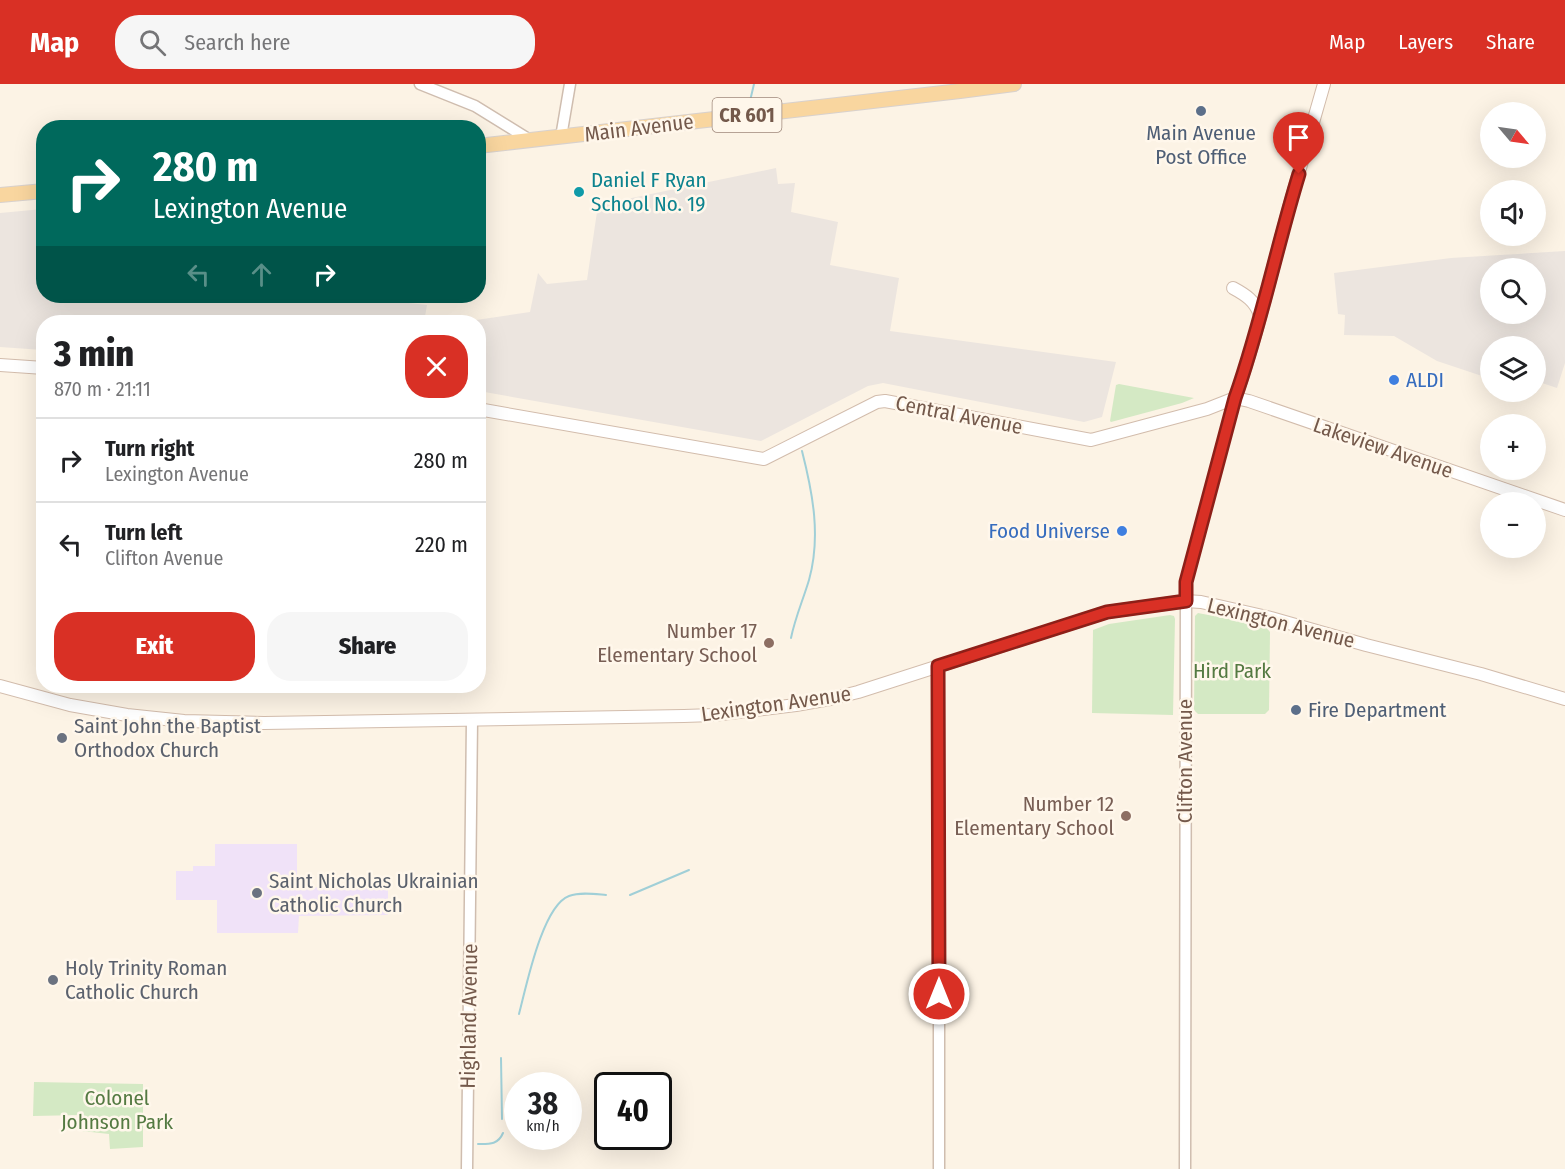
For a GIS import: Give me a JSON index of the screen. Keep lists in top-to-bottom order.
{
  "streets": {
    "main road": [
      "CR 601",
      "Main Avenue",
      "Central Avenue",
      "Lakeview Avenue",
      "Lexington Avenue",
      "Clifton Avenue"
    ],
    "street": ["Highland Avenue"]
  },
  "crossings": [
    ["Central Avenue", "Lakeview Avenue"],
    ["Central Avenue", "Clifton Avenue"],
    ["Lakeview Avenue", "Clifton Avenue"],
    ["Lexington Avenue", "Clifton Avenue"],
    ["Lexington Avenue", "Highland Avenue"]
  ],
  "parks": ["Hird Park", "Colonel Johnson Park"],
  "places": [
    "Main Avenue Post Office",
    "Daniel F Ryan School No. 19",
    "ALDI",
    "Food Universe",
    "Number 17 Elementary School",
    "Fire Department",
    "Saint John the Baptist Orthodox Church",
    "Number 12 Elementary School",
    "Saint Nicholas Ukrainian Catholic Church",
    "Holy Trinity Roman Catholic Church"
  ],
  "north": "bottom right",
  "page": {
    "header": "Map",
    "search": "Search here",
    "nav": ["Map", "Layers", "Share"],
    "map_buttons": ["+", "−"],
    "turn": ["280 m", "Lexington Avenue"],
    "heading": ["3 min", "870 m · 21:11"],
    "list": [
      {
        "name": "Turn right",
        "note": "Lexington Avenue",
        "value": "280 m"
      },
      {
        "name": "Turn left",
        "note": "Clifton Avenue",
        "value": "220 m"
      }
    ],
    "buttons": ["Exit", "Share"],
    "speed": "38 km/h",
    "limit": "40"
  }
}
